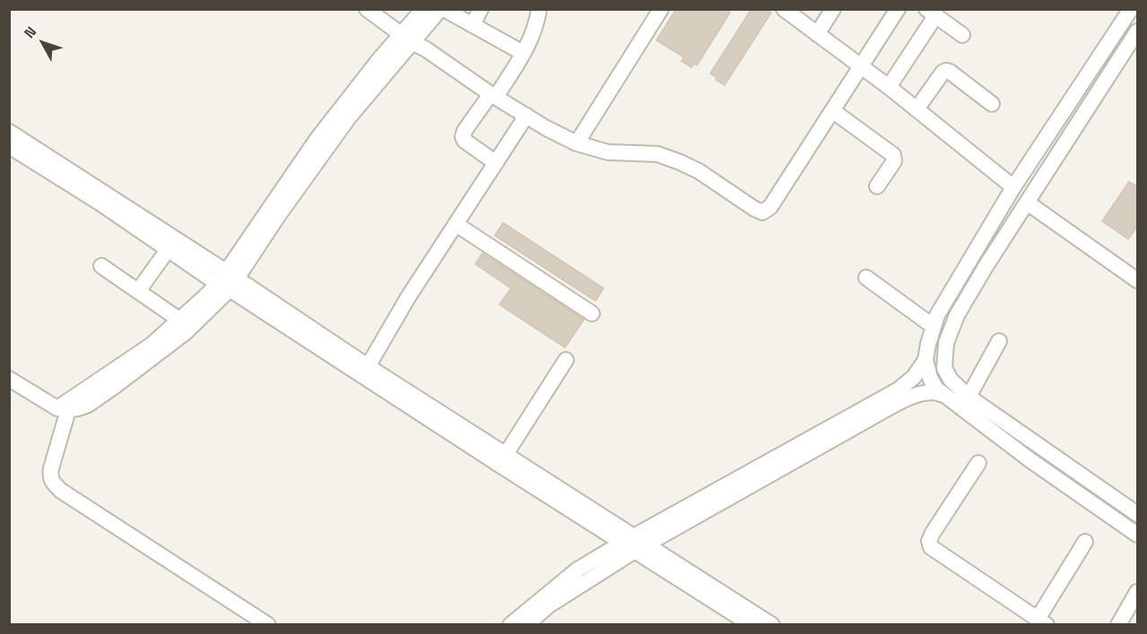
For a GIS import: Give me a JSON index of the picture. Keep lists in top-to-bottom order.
{
  "north": "top left"
}
